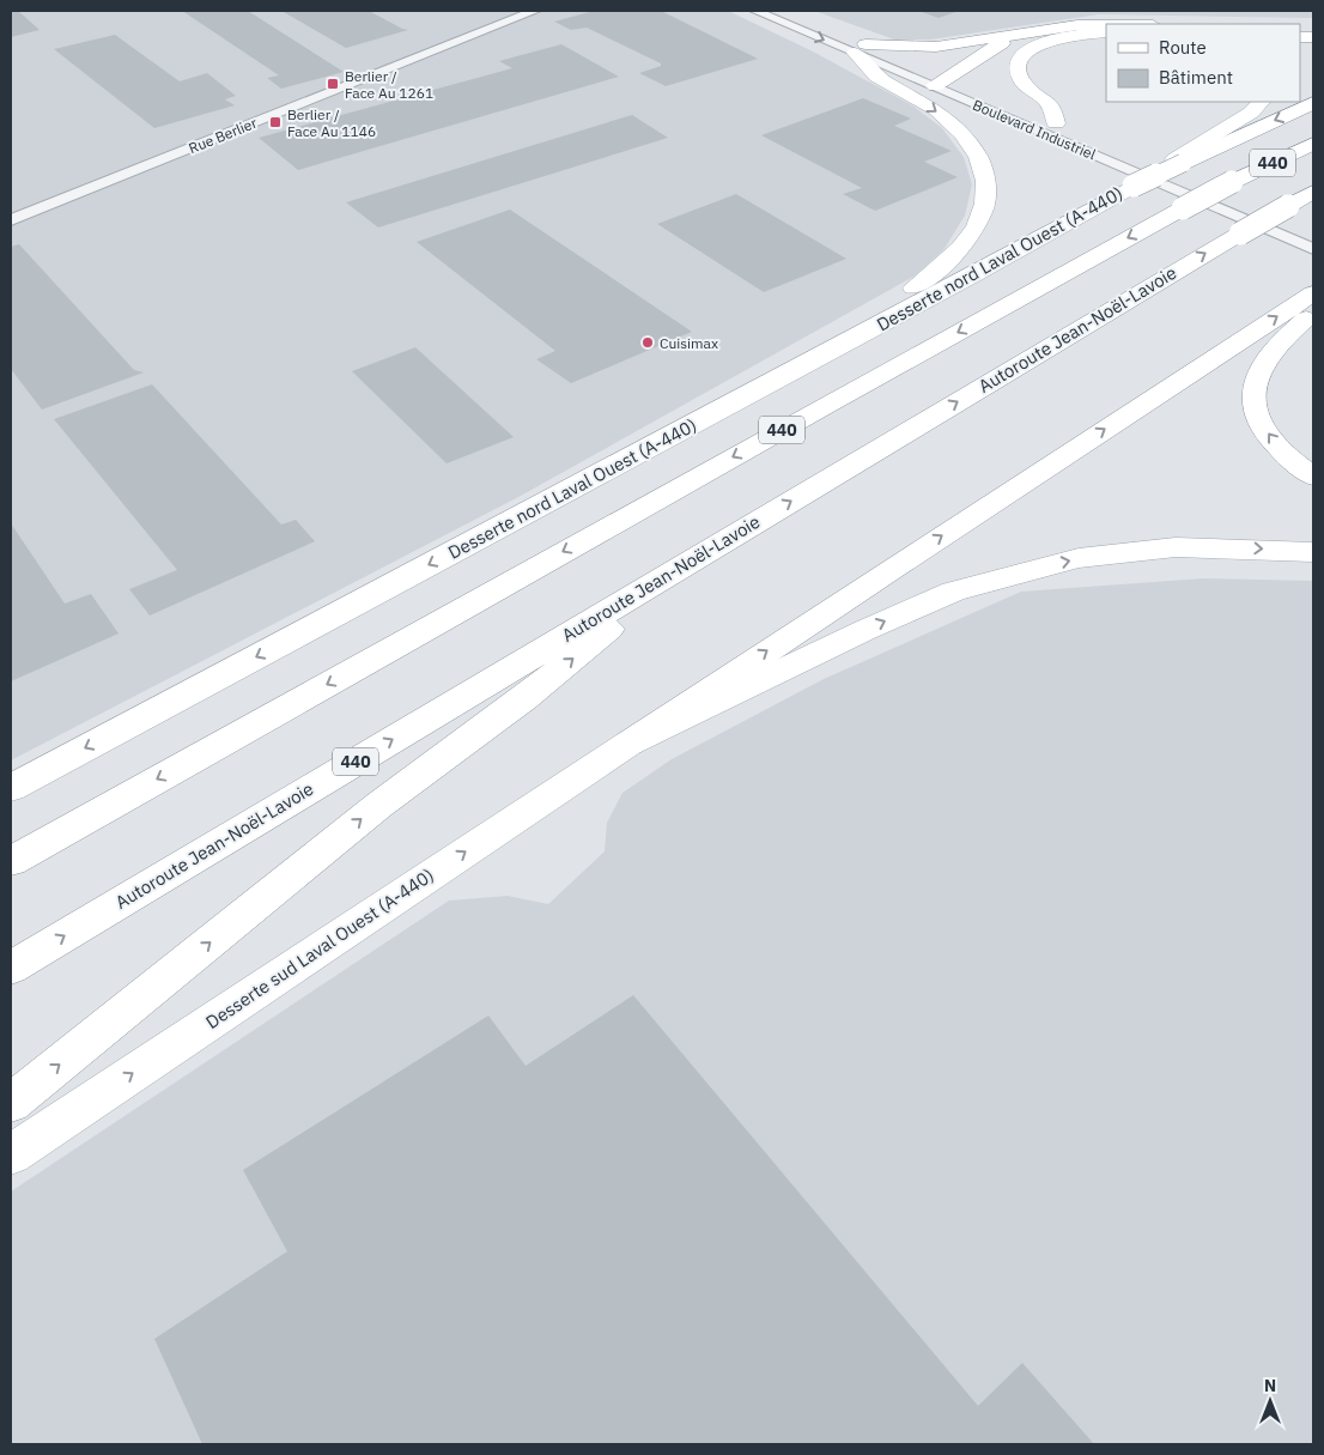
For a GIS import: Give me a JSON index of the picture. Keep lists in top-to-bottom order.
{
  "streets": {
    "main road": [
      "440",
      "Desserte nord Laval Ouest (A-440)",
      "Autoroute Jean-Noël-Lavoie",
      "Desserte sud Laval Ouest (A-440)"
    ],
    "street": ["Boulevard Industriel", "Rue Berlier"]
  },
  "crossings": [
    ["Boulevard Industriel", "Autoroute Jean-Noël-Lavoie"]
  ],
  "places": {
    "transit": ["Berlier / Face Au 1261", "Berlier / Face Au 1146"],
    "other": ["Cuisimax"]
  },
  "legend": ["Route", "Bâtiment"],
  "north": "top"
}
